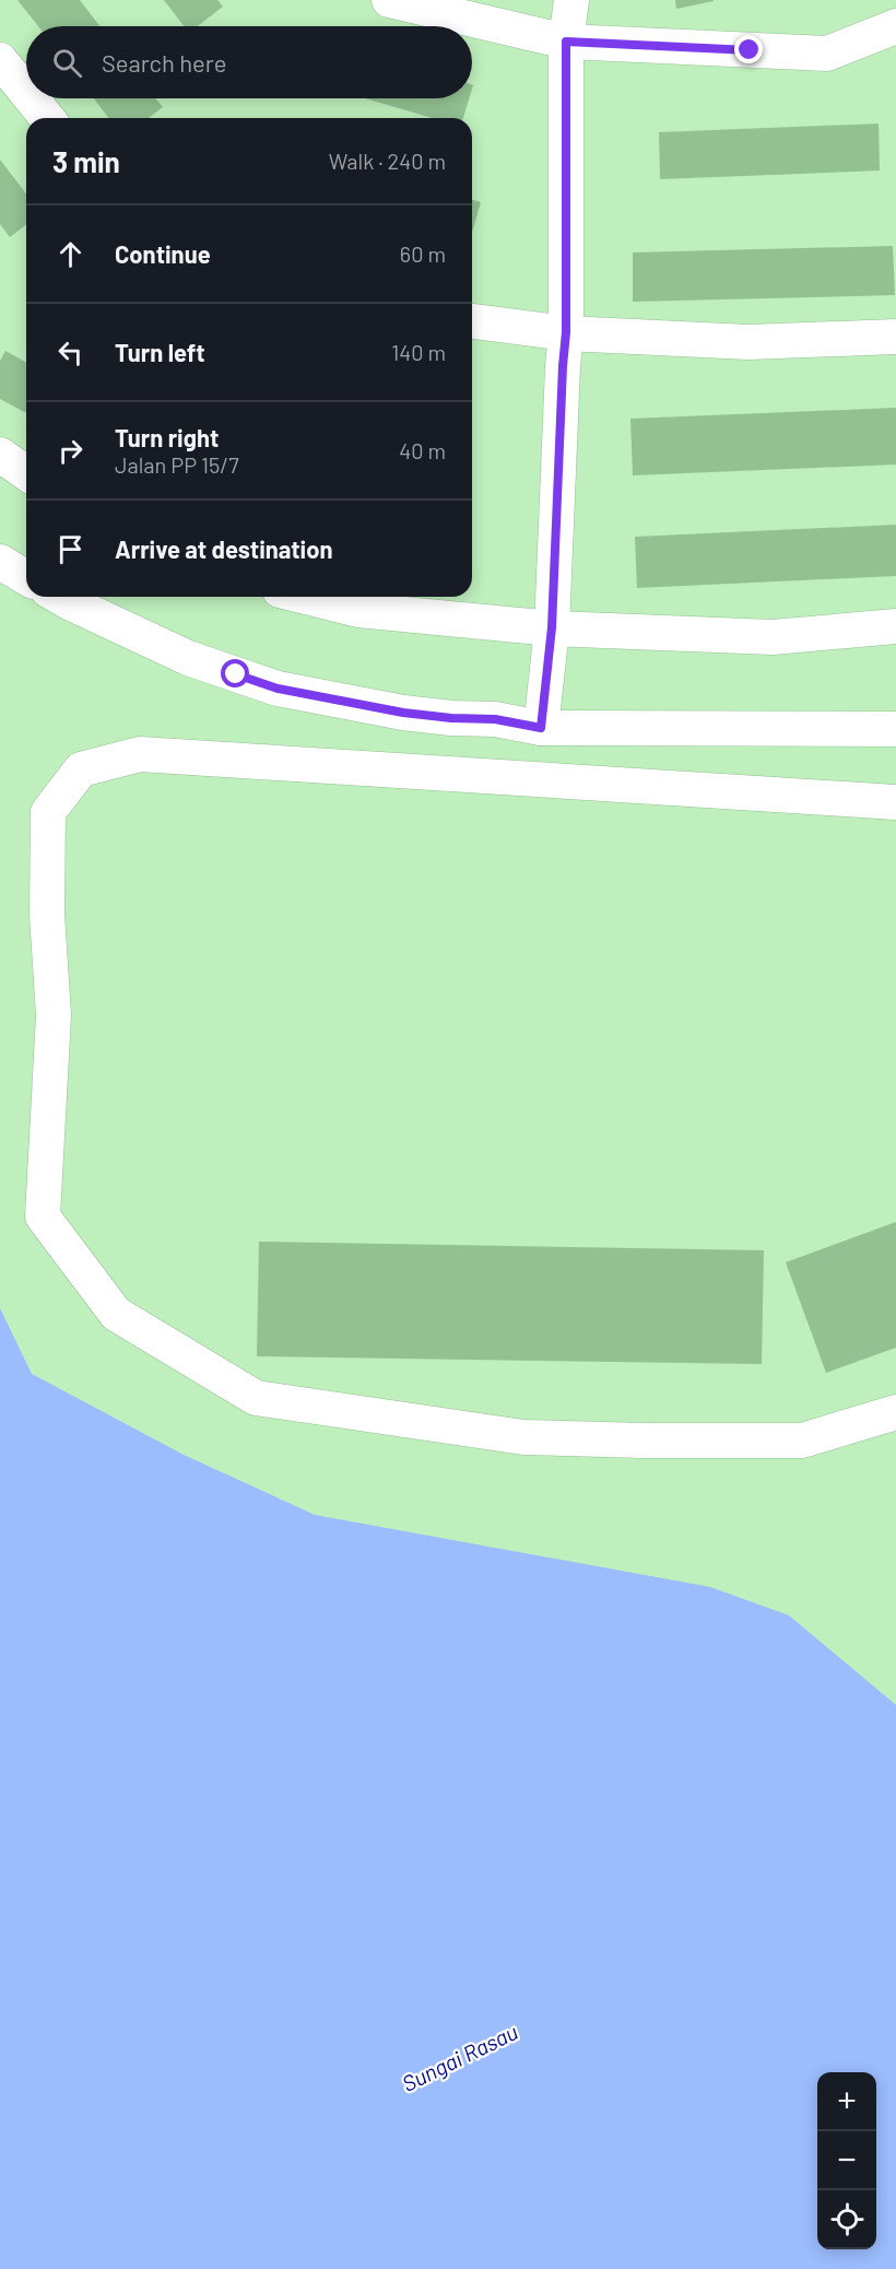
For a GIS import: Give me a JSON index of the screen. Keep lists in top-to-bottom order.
{
  "water": ["Sungai Rasau"],
  "page": {
    "search": "Search here",
    "heading": ["3 min", "Walk · 240 m"],
    "list": [
      ["Continue", "60 m"],
      ["Turn left", "140 m"],
      ["Turn right", "Jalan PP 15/7", "40 m"],
      "Arrive at destination"
    ],
    "map_buttons": ["+", "−"]
  }
}
